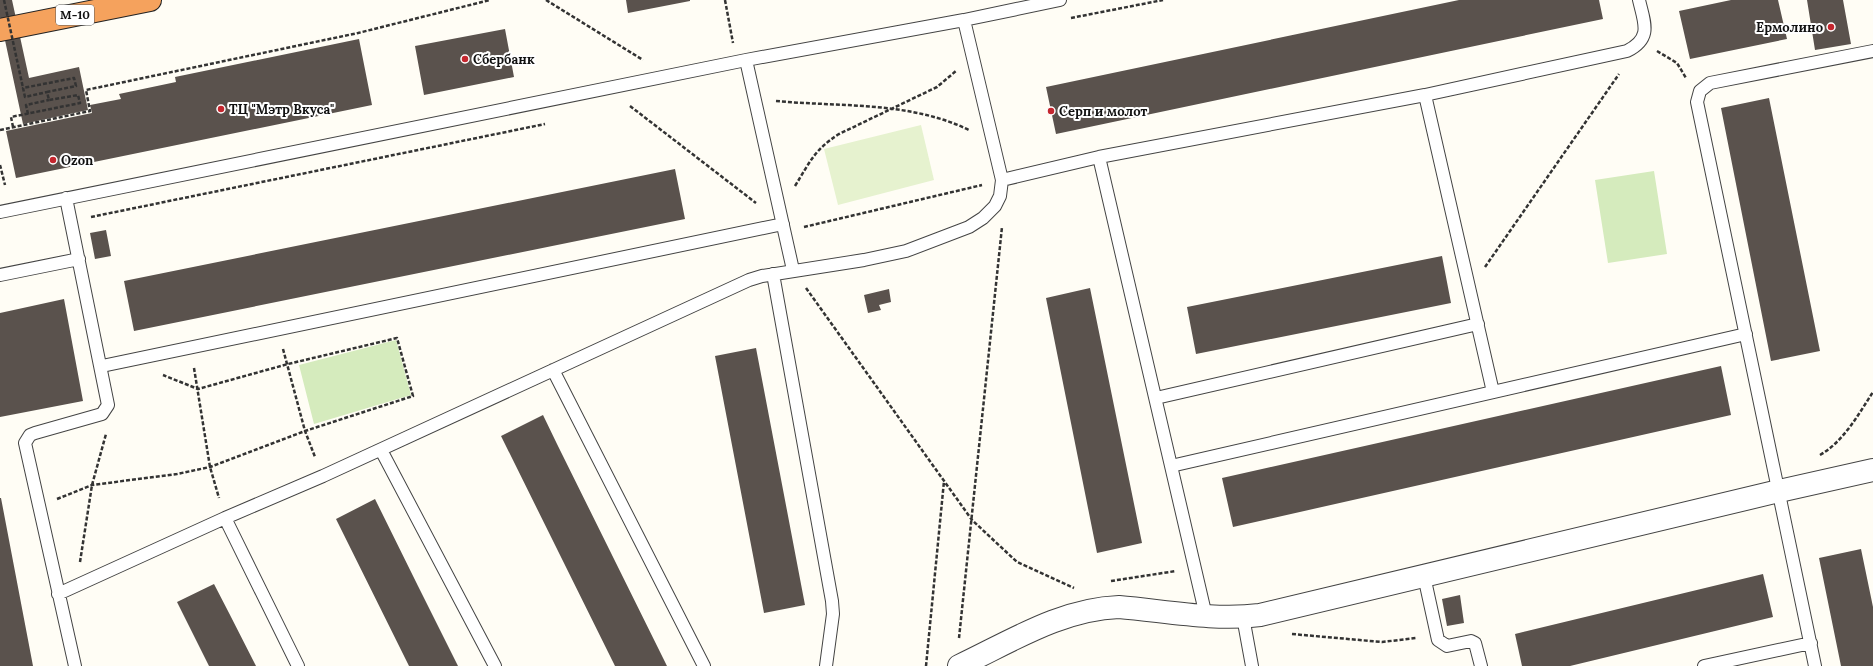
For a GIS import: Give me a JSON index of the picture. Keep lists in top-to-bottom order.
{
  "streets": {
    "highway": ["М-10"]
  },
  "places": [
    "Ермолино",
    "Сбербанк",
    "ТЦ \"Мэтр Вкуса\"",
    "Серп и молот",
    "Ozon"
  ]
}
